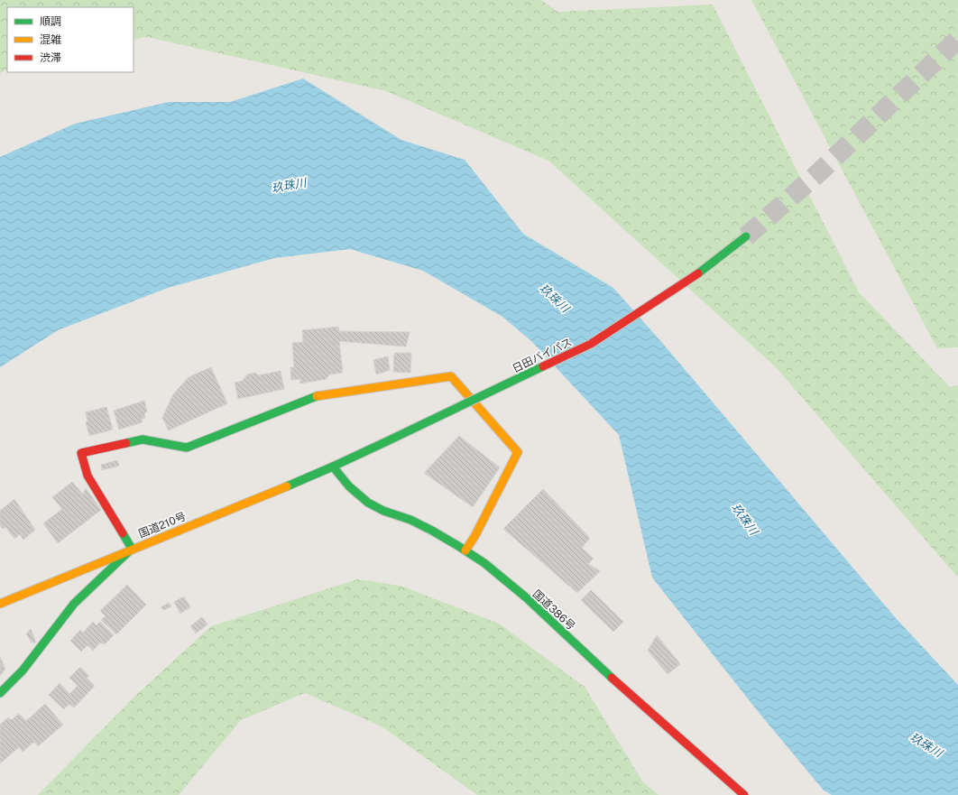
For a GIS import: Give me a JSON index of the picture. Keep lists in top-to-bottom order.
{
  "streets": {
    "main road": ["日田バイパス", "国道210号", "国道386号"]
  },
  "crossings": [
    ["日田バイパス", "国道210号"],
    ["日田バイパス", "国道386号"],
    ["国道210号", "国道386号"]
  ],
  "water": ["玖珠川"],
  "legend": ["順調", "混雑", "渋滞"]
}
